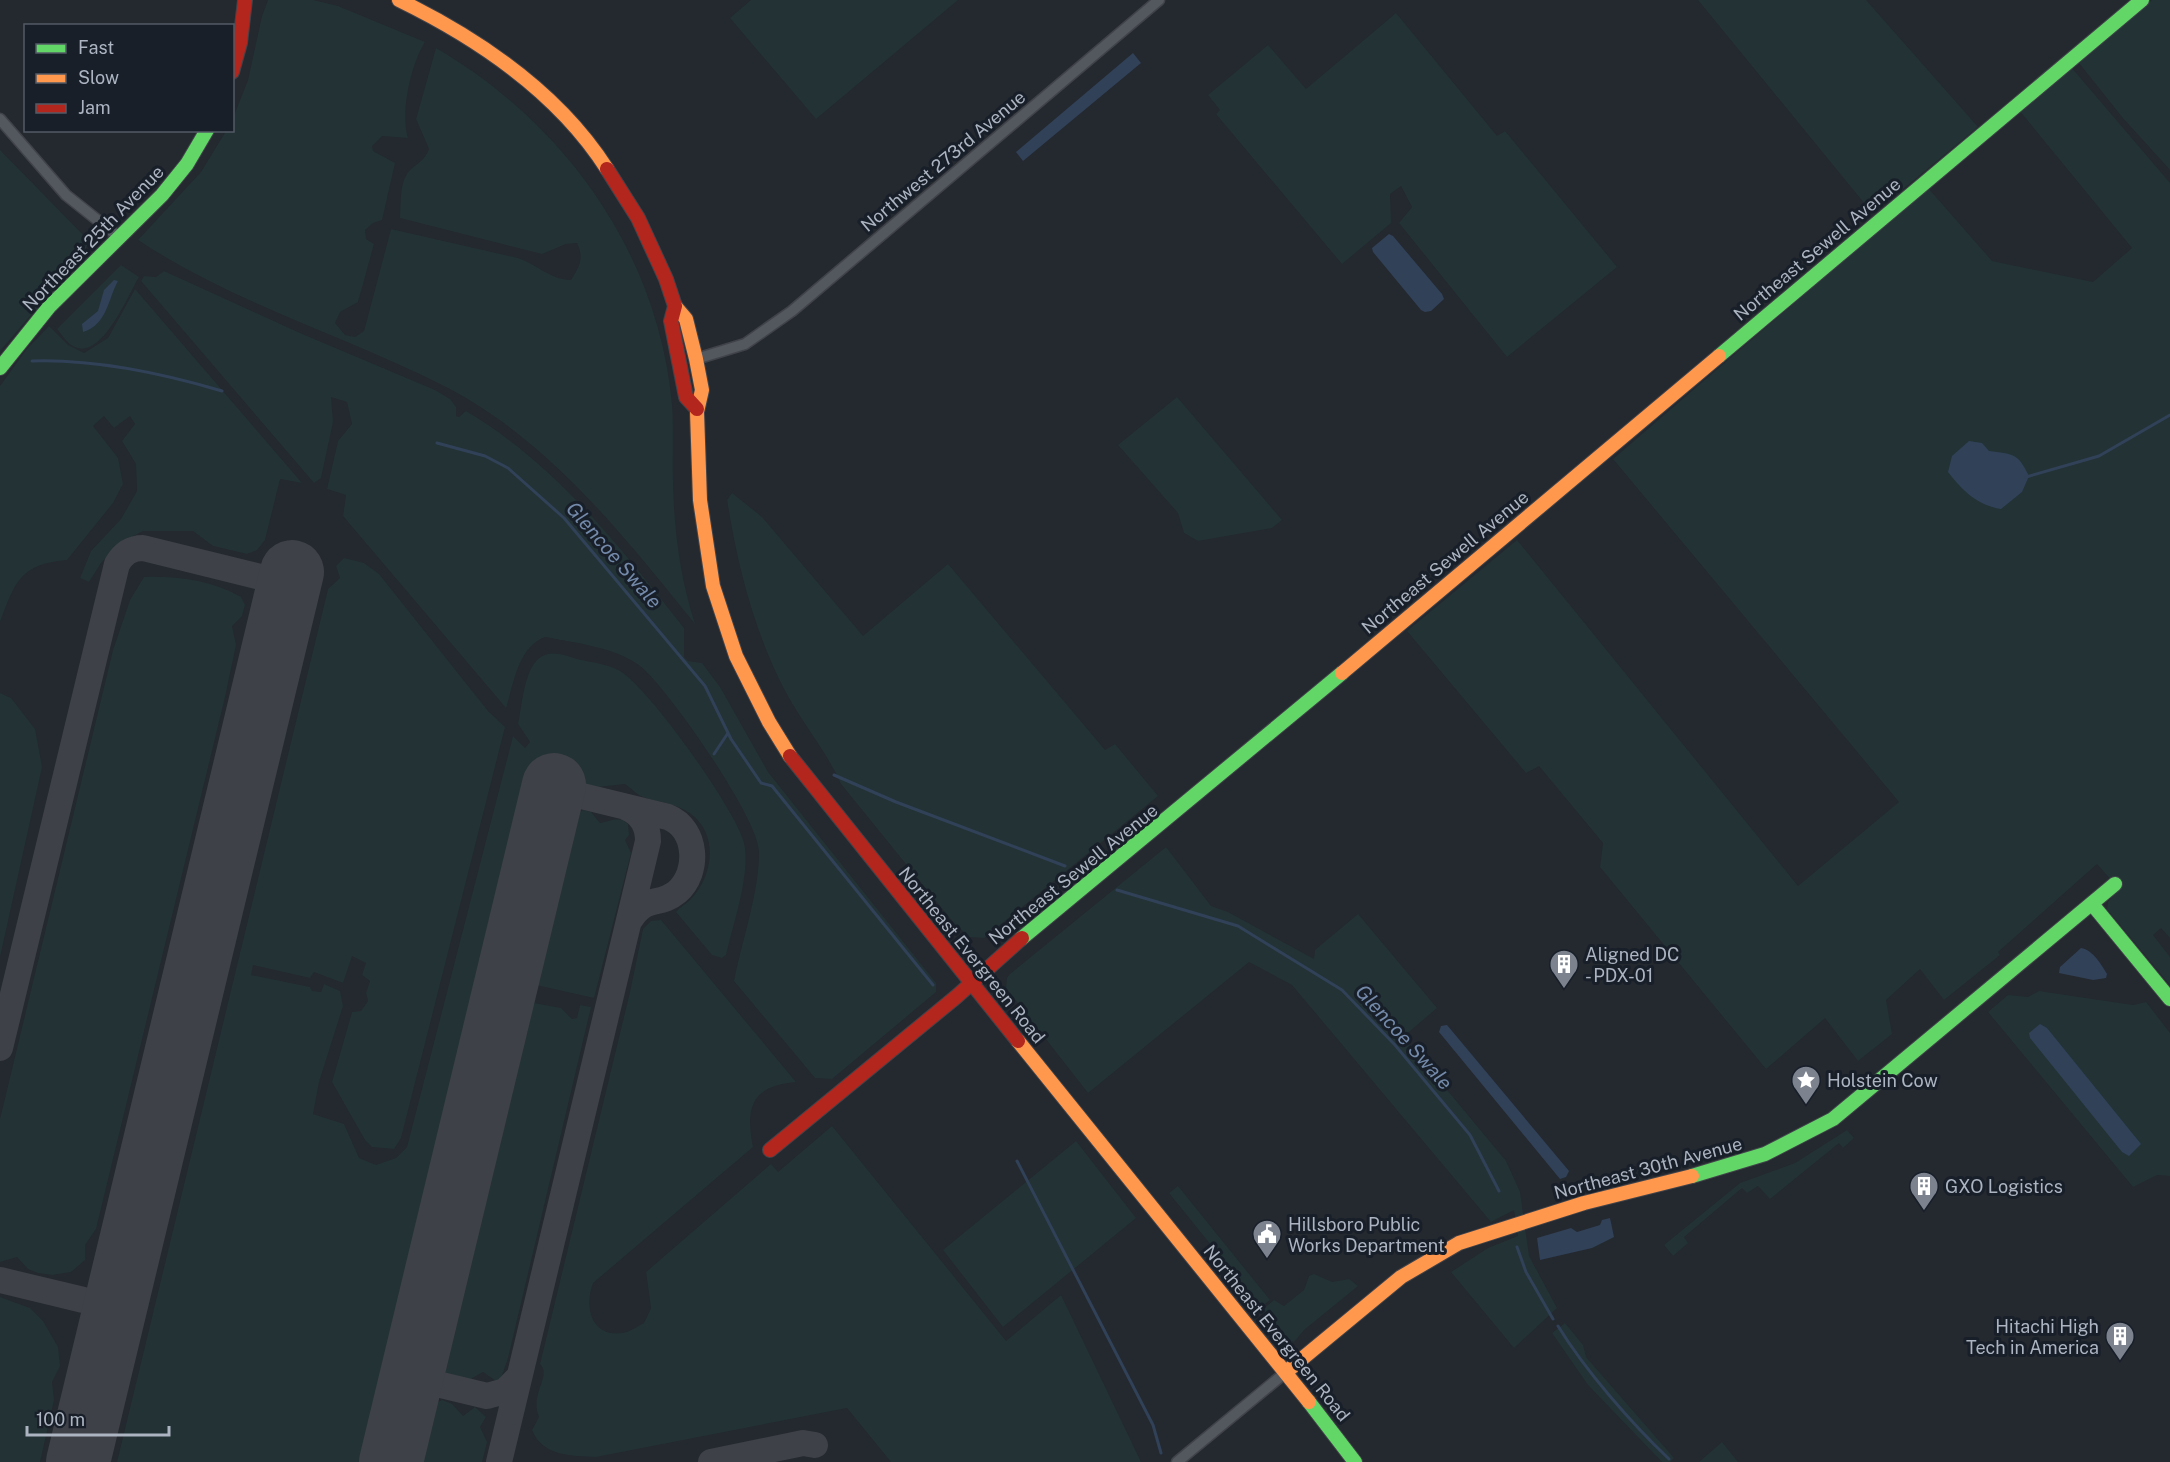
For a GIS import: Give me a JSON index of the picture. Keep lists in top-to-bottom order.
{
  "streets": {
    "street": [
      "Northwest 273rd Avenue",
      "Northeast 25th Avenue",
      "Northeast Sewell Avenue",
      "Northeast Evergreen Road",
      "Northeast 30th Avenue"
    ]
  },
  "crossings": [
    ["Northwest 273rd Avenue", "Northeast Evergreen Road"],
    ["Northeast Sewell Avenue", "Northeast Evergreen Road"],
    ["Northeast Evergreen Road", "Northeast 30th Avenue"]
  ],
  "water": ["Glencoe Swale"],
  "places": {
    "building": ["Aligned DC - PDX-01", "GXO Logistics", "Hitachi High Tech in America"],
    "place": ["Holstein Cow"],
    "public building": ["Hillsboro Public Works Department"]
  },
  "legend": ["Fast", "Slow", "Jam"],
  "scale_bar": "100 m"
}
